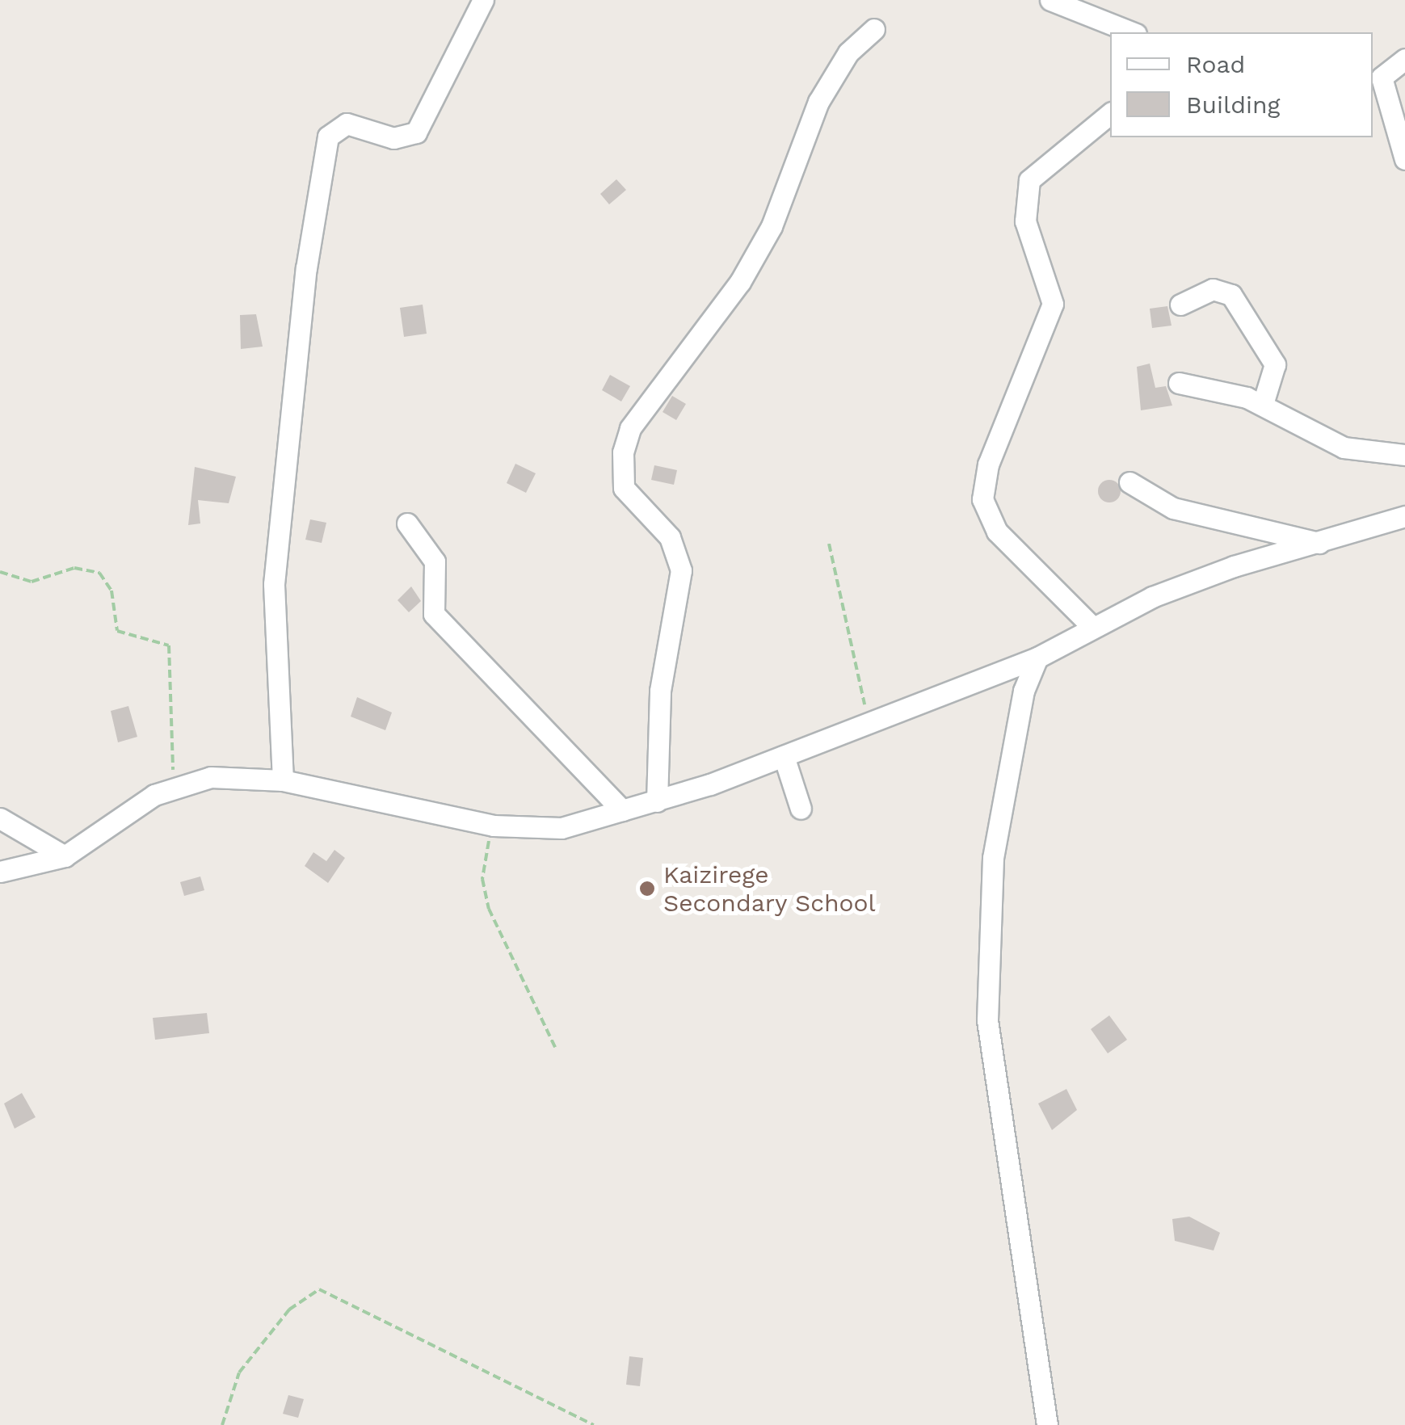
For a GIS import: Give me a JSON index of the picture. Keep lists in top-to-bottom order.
{
  "places": ["Kaizirege Secondary School"],
  "legend": ["Road", "Building"]
}
